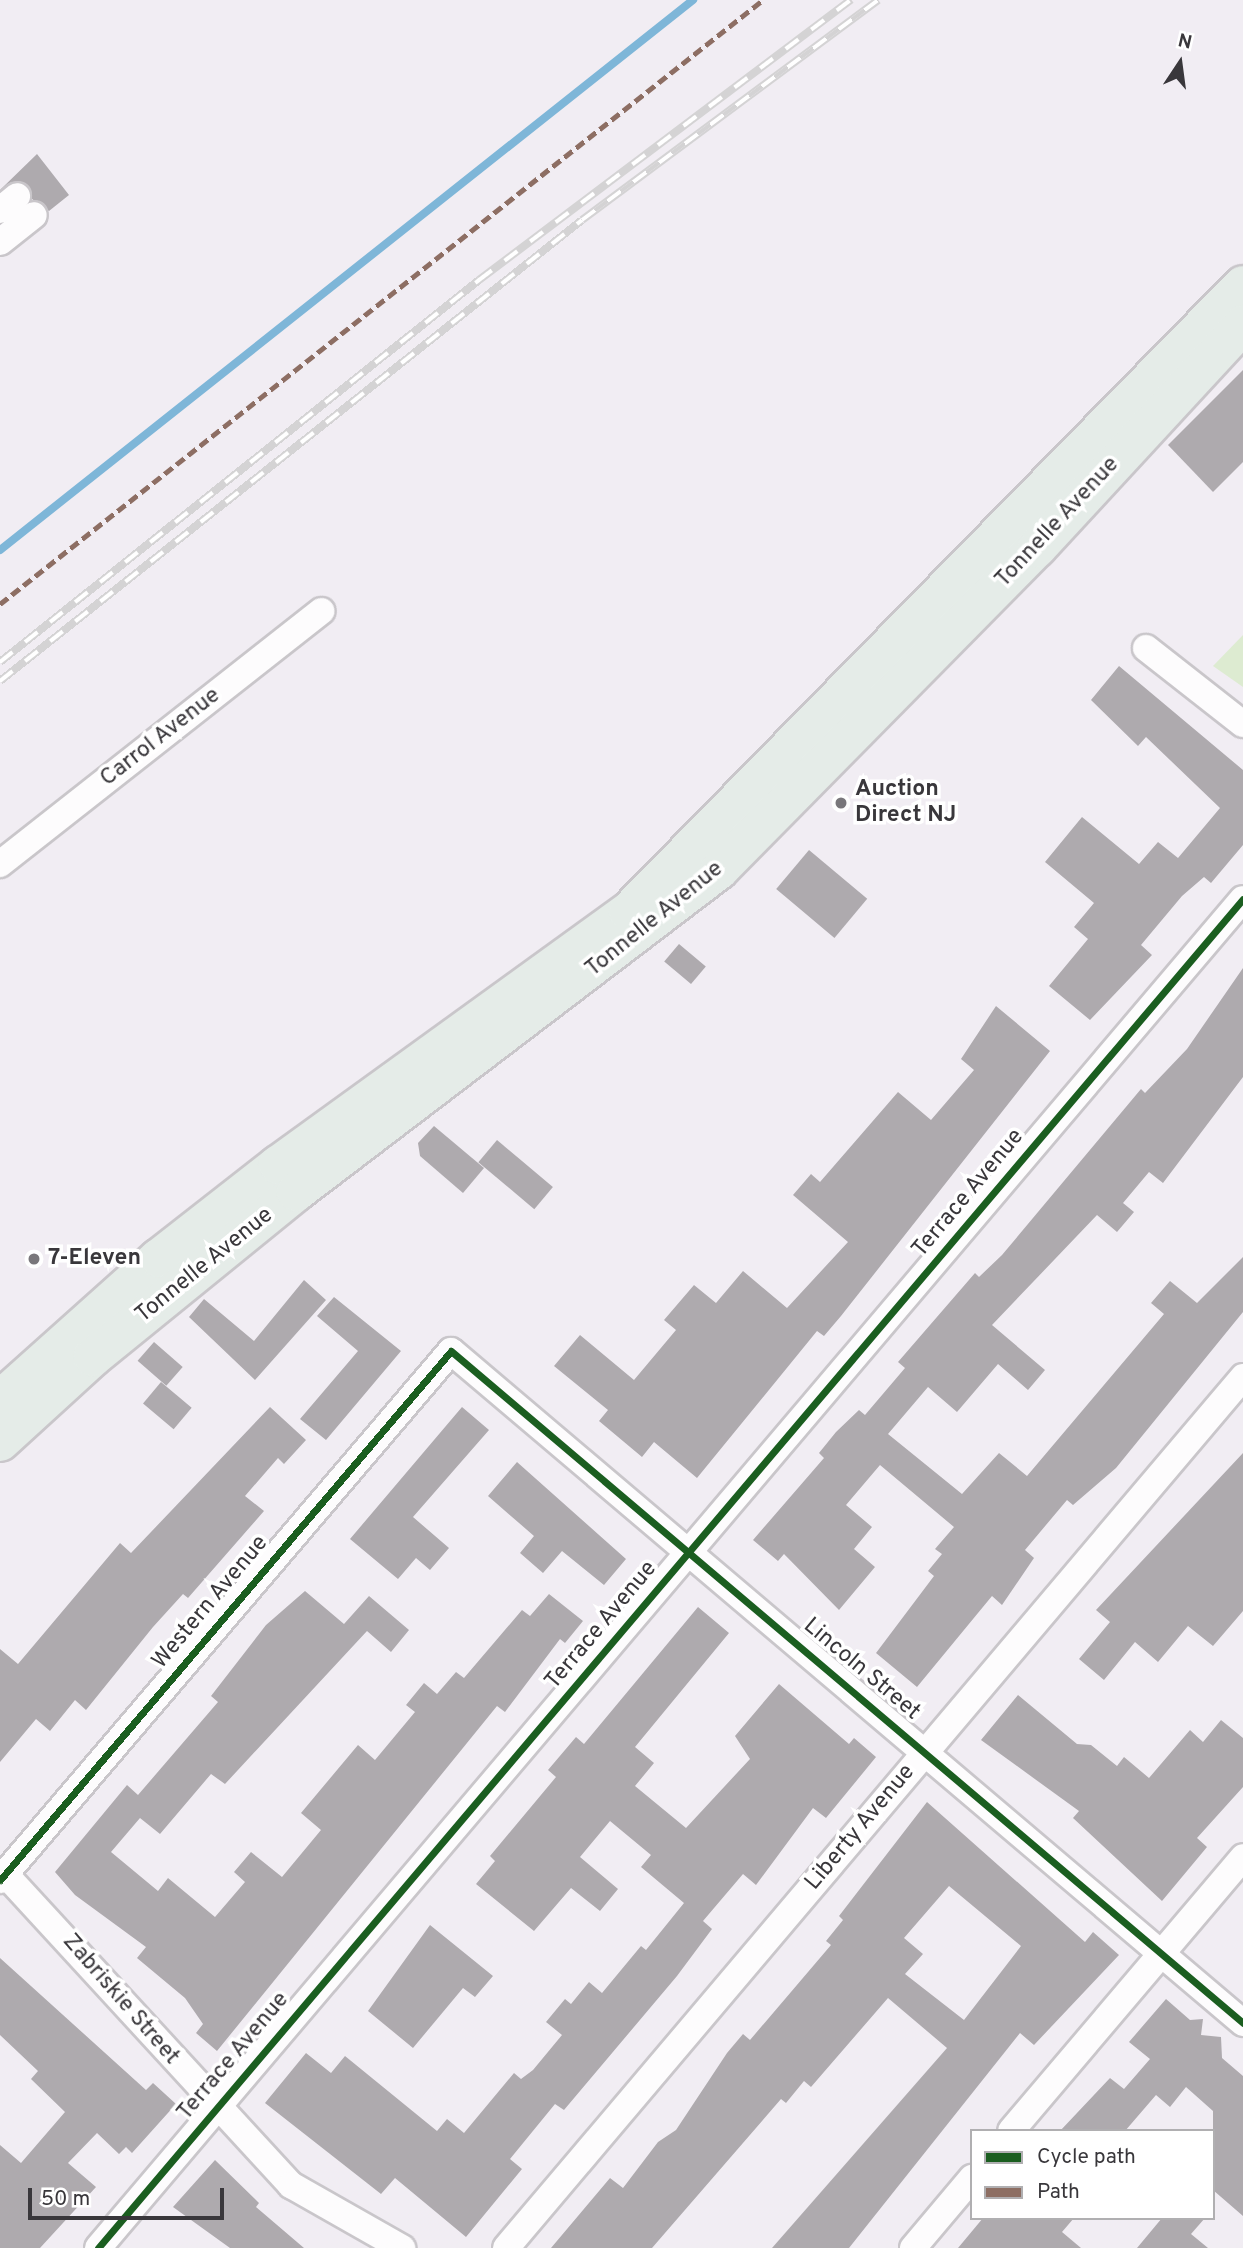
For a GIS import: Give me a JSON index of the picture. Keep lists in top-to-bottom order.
{
  "streets": {
    "highway": ["Tonnelle Avenue"],
    "street": [
      "Carrol Avenue",
      "Terrace Avenue",
      "Western Avenue",
      "Lincoln Street",
      "Liberty Avenue",
      "Zabriskie Street"
    ]
  },
  "crossings": [
    ["Terrace Avenue", "Lincoln Street"],
    ["Terrace Avenue", "Zabriskie Street"],
    ["Western Avenue", "Lincoln Street"],
    ["Western Avenue", "Zabriskie Street"],
    ["Lincoln Street", "Liberty Avenue"]
  ],
  "places": ["Auction Direct NJ", "7-Eleven"],
  "legend": ["Cycle path", "Path"],
  "scale_bar": "50 m",
  "north": "top"
}
